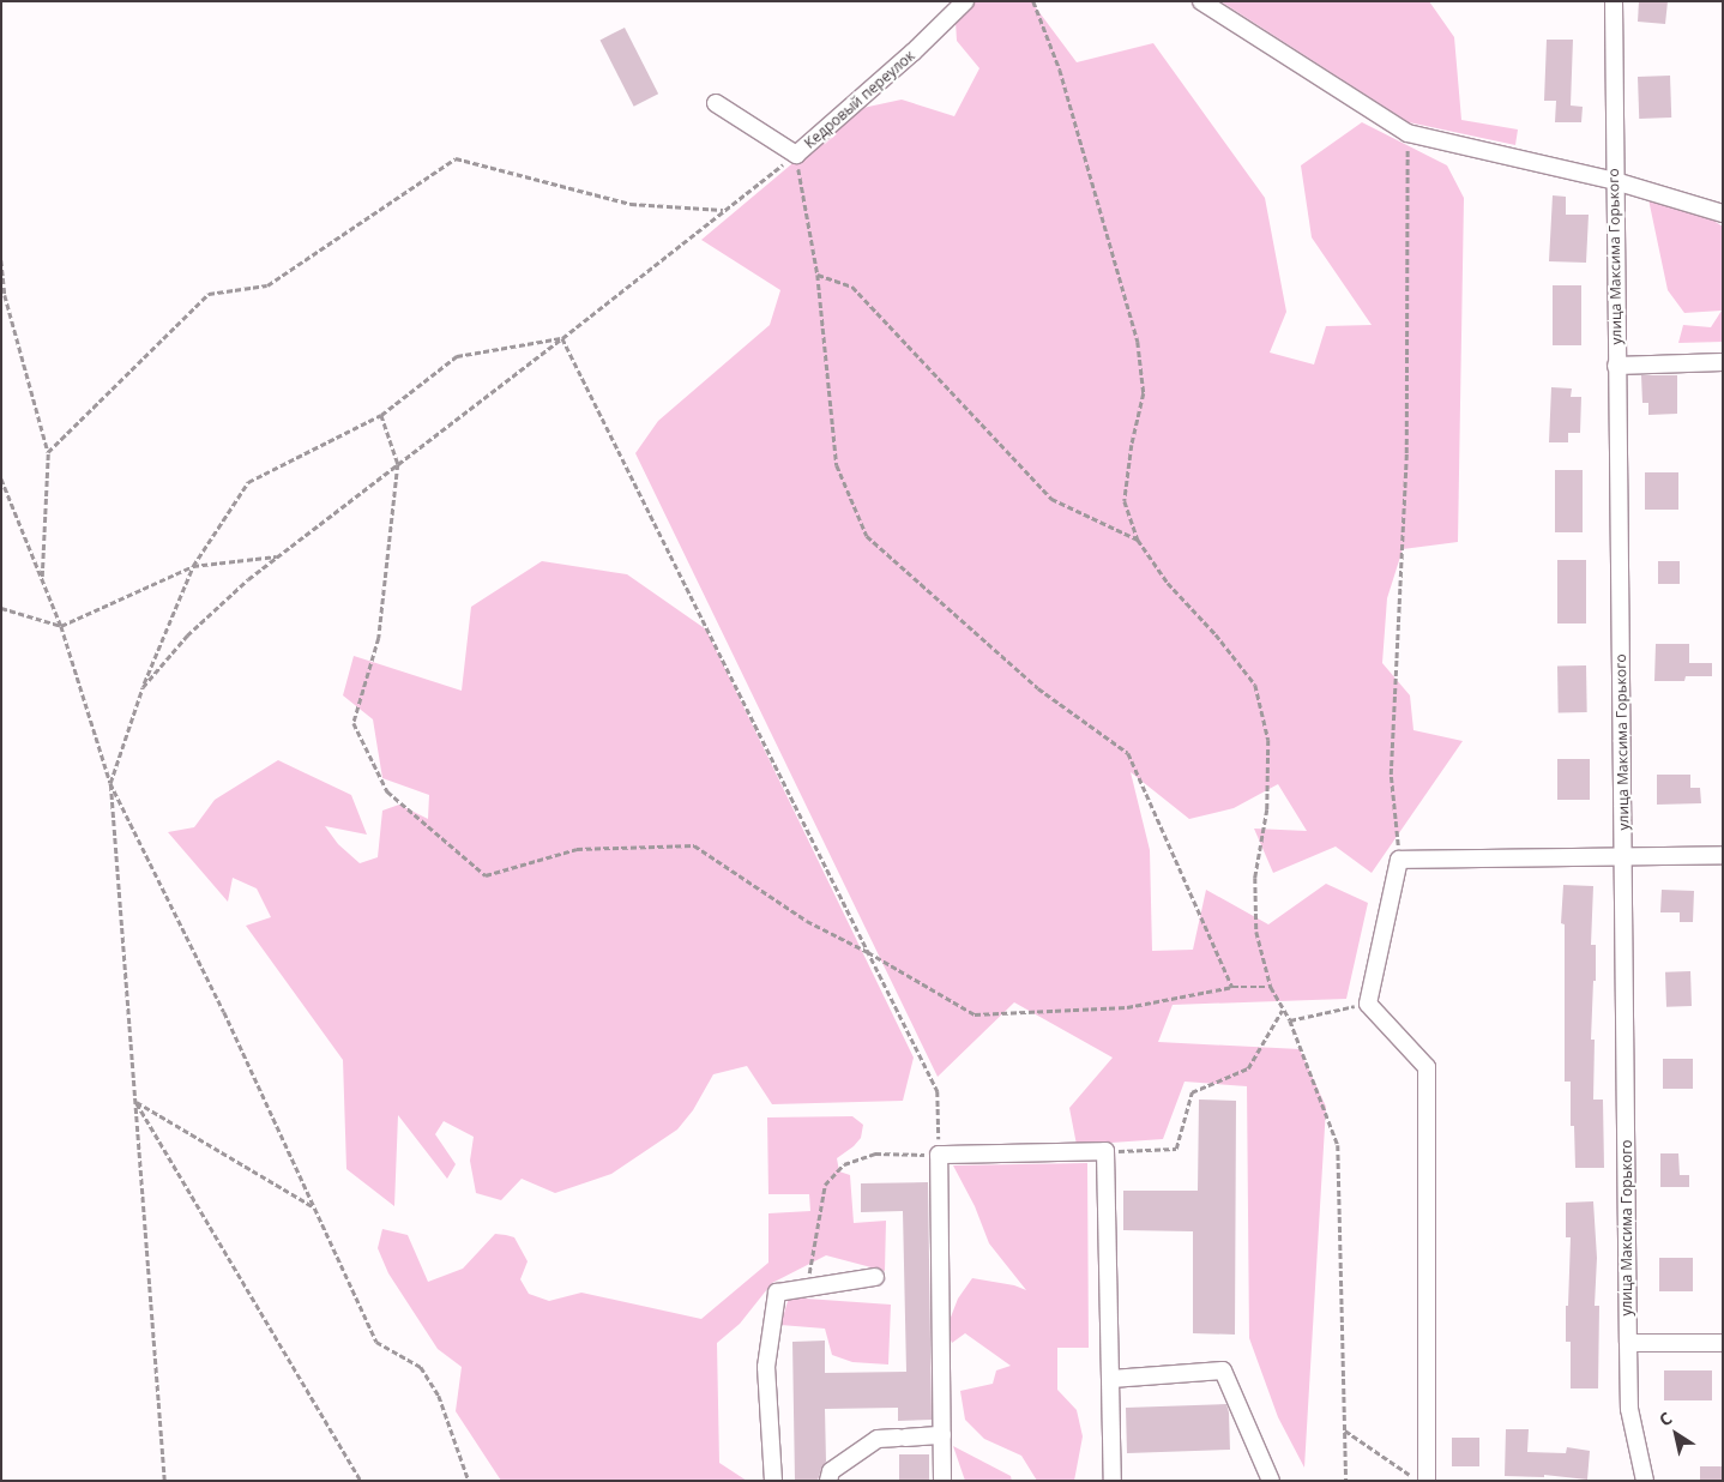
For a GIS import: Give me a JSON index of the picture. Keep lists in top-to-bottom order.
{
  "streets": {
    "street": ["Кедровый переулок", "улица Максима Горького"]
  },
  "north": "top left"
}
